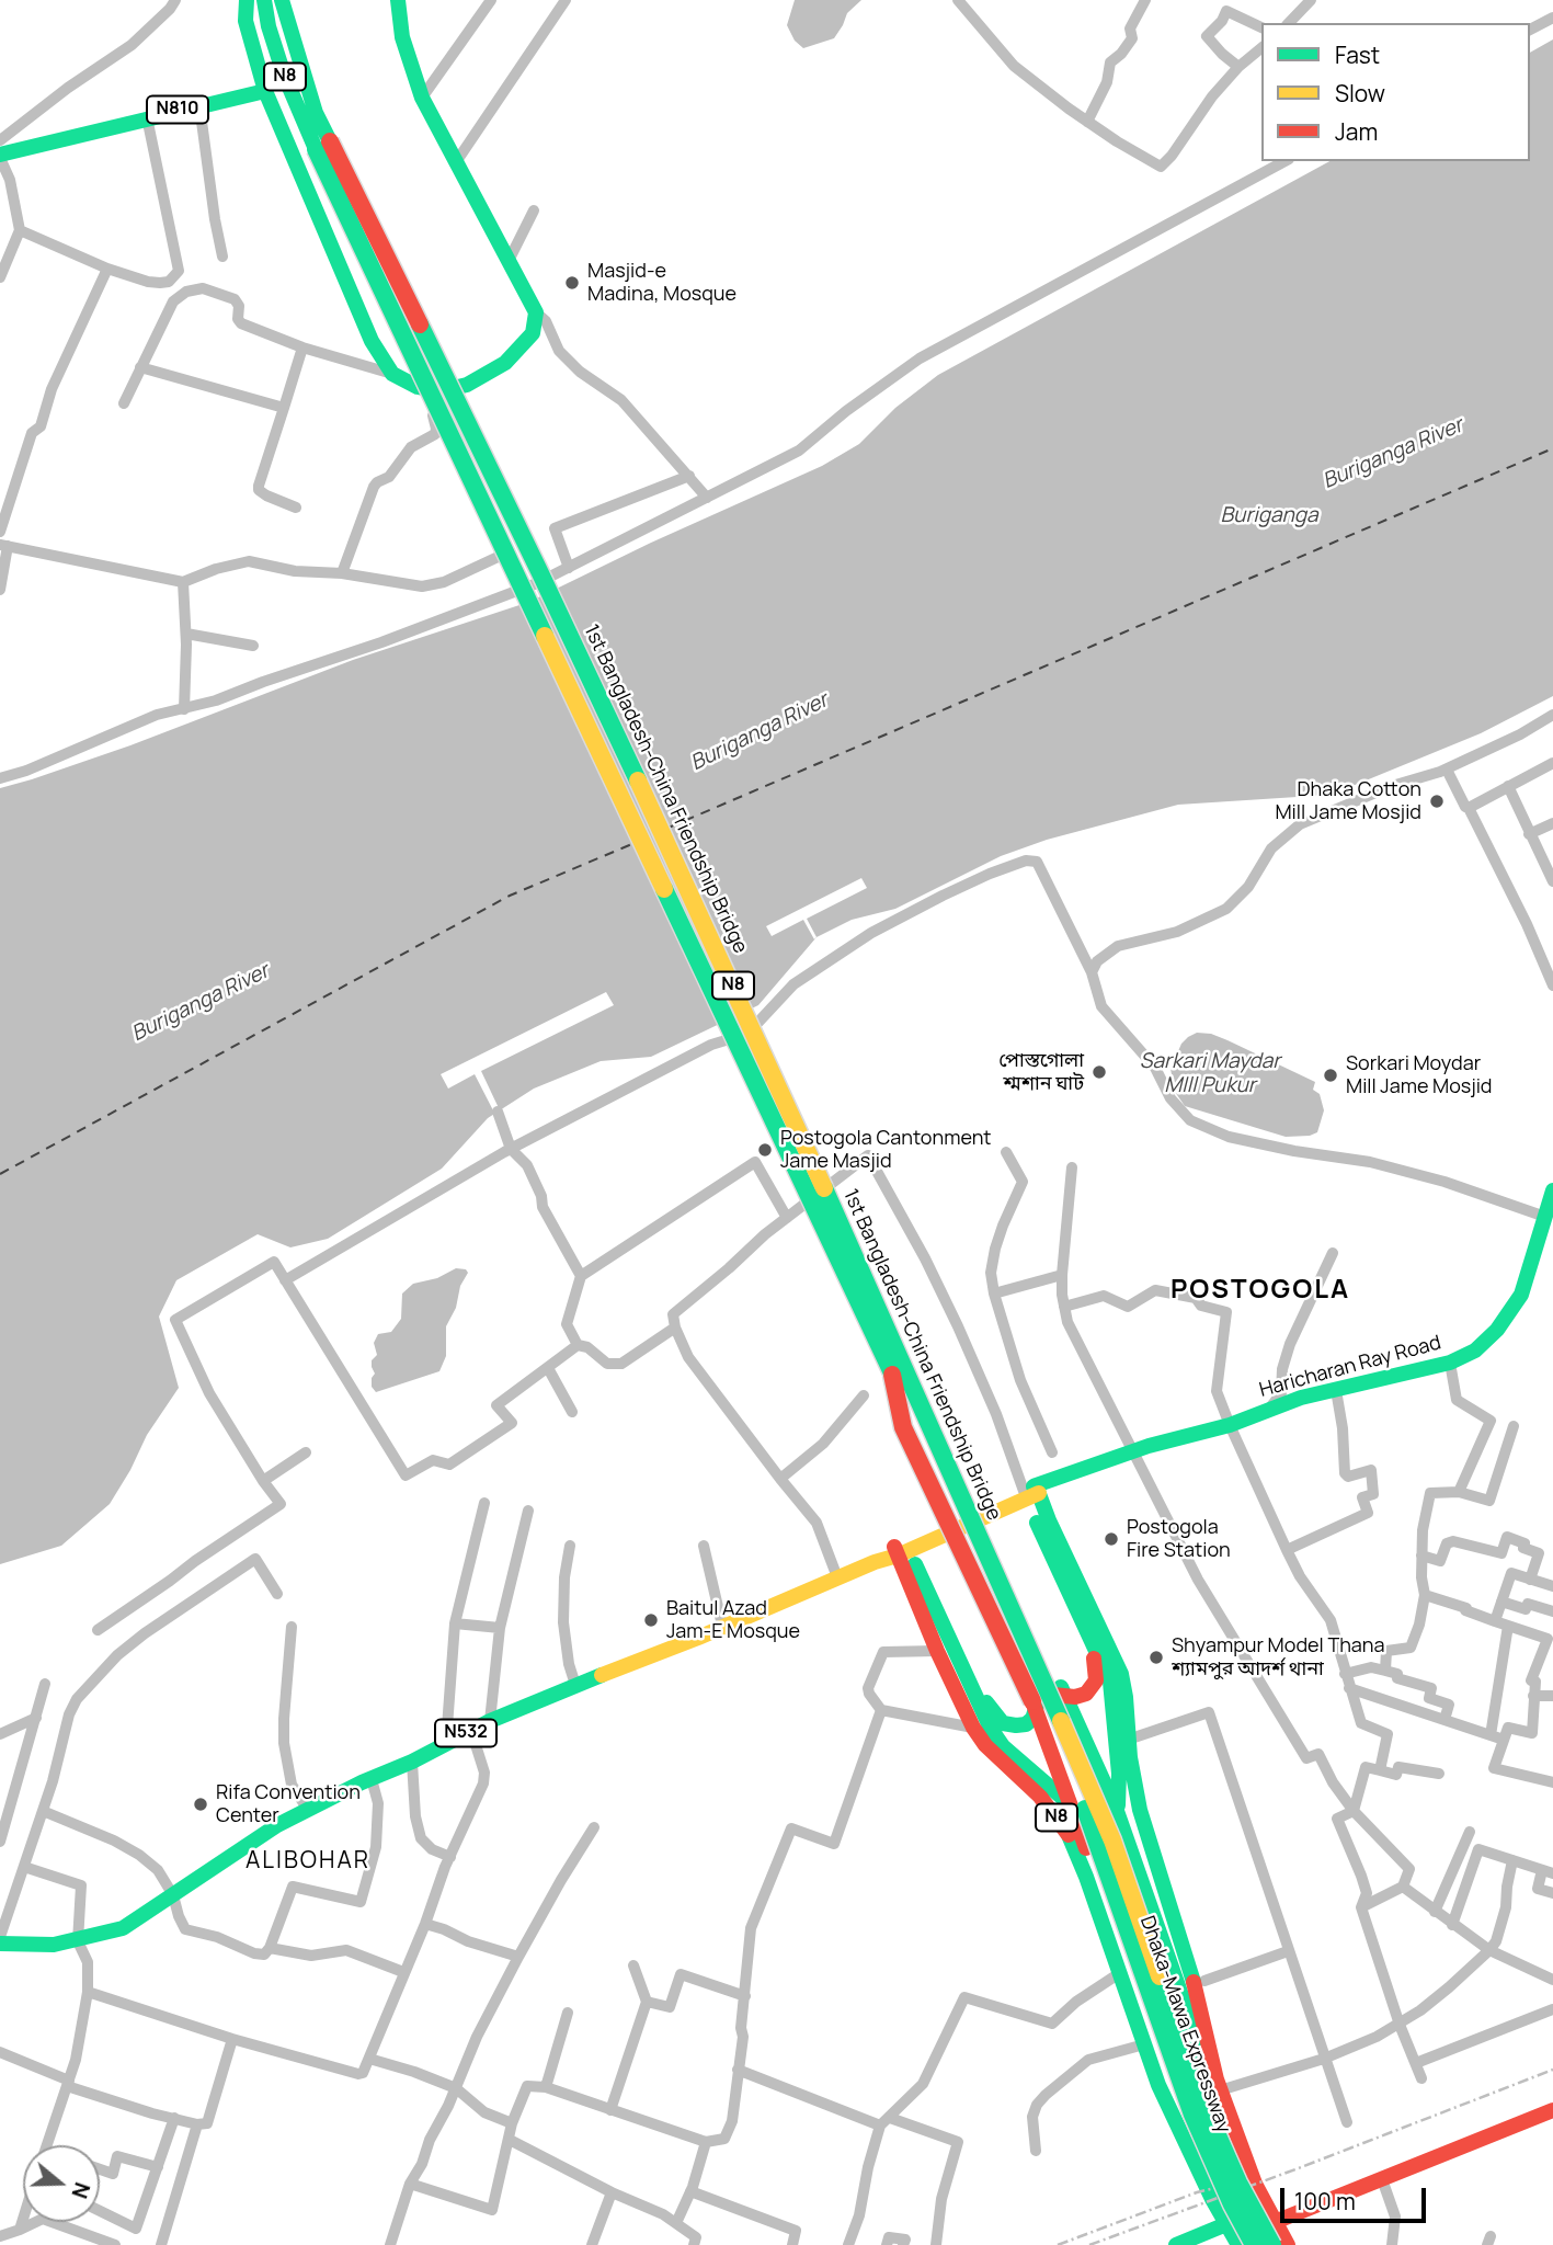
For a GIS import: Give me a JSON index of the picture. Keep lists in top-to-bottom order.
{
  "streets": {
    "main road": [
      "N8",
      "N810",
      "1st Bangladesh-China Friendship Bridge",
      "Haricharan Ray Road",
      "N532",
      "Dhaka-Mawa Expressway"
    ]
  },
  "crossings": [
    ["N8", "1st Bangladesh-China Friendship Bridge"],
    ["N8", "N532"],
    ["1st Bangladesh-China Friendship Bridge", "Dhaka-Mawa Expressway"],
    ["Haricharan Ray Road", "N532"]
  ],
  "districts": ["POSTOGOLA", "ALIBOHAR"],
  "water": ["Buriganga River", "Buriganga", "Sarkari Maydar MIll Pukur"],
  "places": [
    "Masjid-e Madina, Mosque",
    "Dhaka Cotton Mill Jame Mosjid",
    "পোস্তগোলা শ্মশান ঘাট",
    "Sorkari Moydar Mill Jame Mosjid",
    "Postogola Cantonment Jame Masjid",
    "Postogola Fire Station",
    "Baitul Azad Jam-E Mosque",
    "Shyampur Model Thana শ্যামপুর আদর্শ থানা",
    "Rifa Convention Center"
  ],
  "legend": ["Fast", "Slow", "Jam"],
  "scale_bar": "100 m",
  "north": "right"
}
